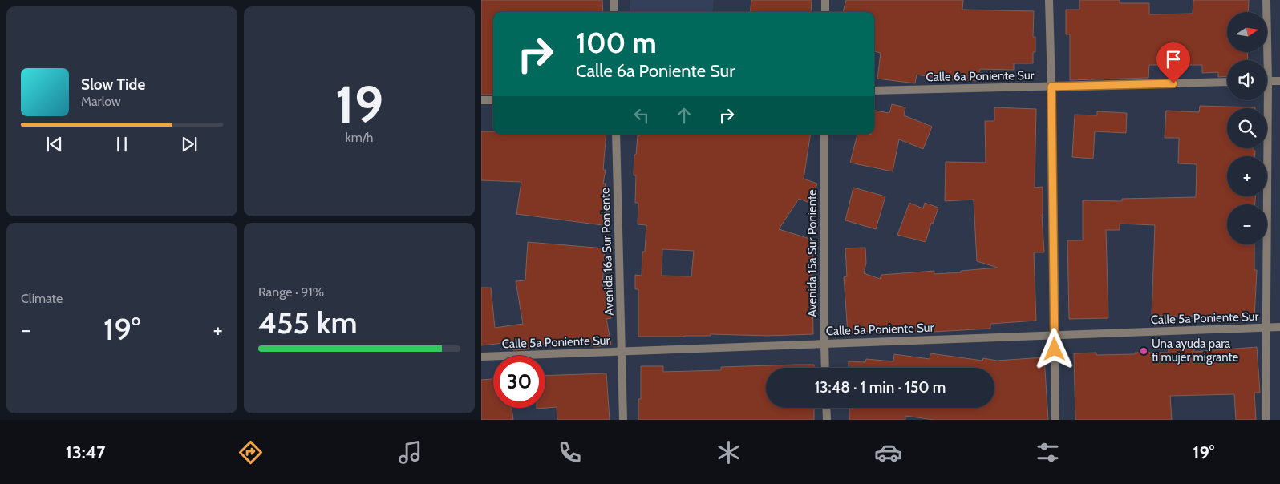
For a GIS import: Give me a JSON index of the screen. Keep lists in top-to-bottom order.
{
  "streets": {
    "street": [
      "Calle 6a Poniente Sur",
      "Avenida 16a Sur Poniente",
      "Avenida 15a Sur Poniente",
      "Calle 5a Poniente Sur"
    ]
  },
  "crossings": [
    ["Avenida 16a Sur Poniente", "Calle 5a Poniente Sur"],
    ["Avenida 15a Sur Poniente", "Calle 5a Poniente Sur"]
  ],
  "places": ["Una ayuda para ti mujer migrante"],
  "north": "right",
  "page": {
    "tile": [
      ["19", "km/h"],
      "Climate",
      ["Range · 91%", "455 km"]
    ],
    "map_buttons": ["+", "−"],
    "turn": ["100 m", "Calle 6a Poniente Sur"],
    "song": ["Slow Tide", "Marlow"],
    "heat": ["−", "19°", "+"],
    "limit": "30",
    "trip": "13:48 · 1 min · 150 m",
    "tabs": ["13:47", "19°"]
  }
}
